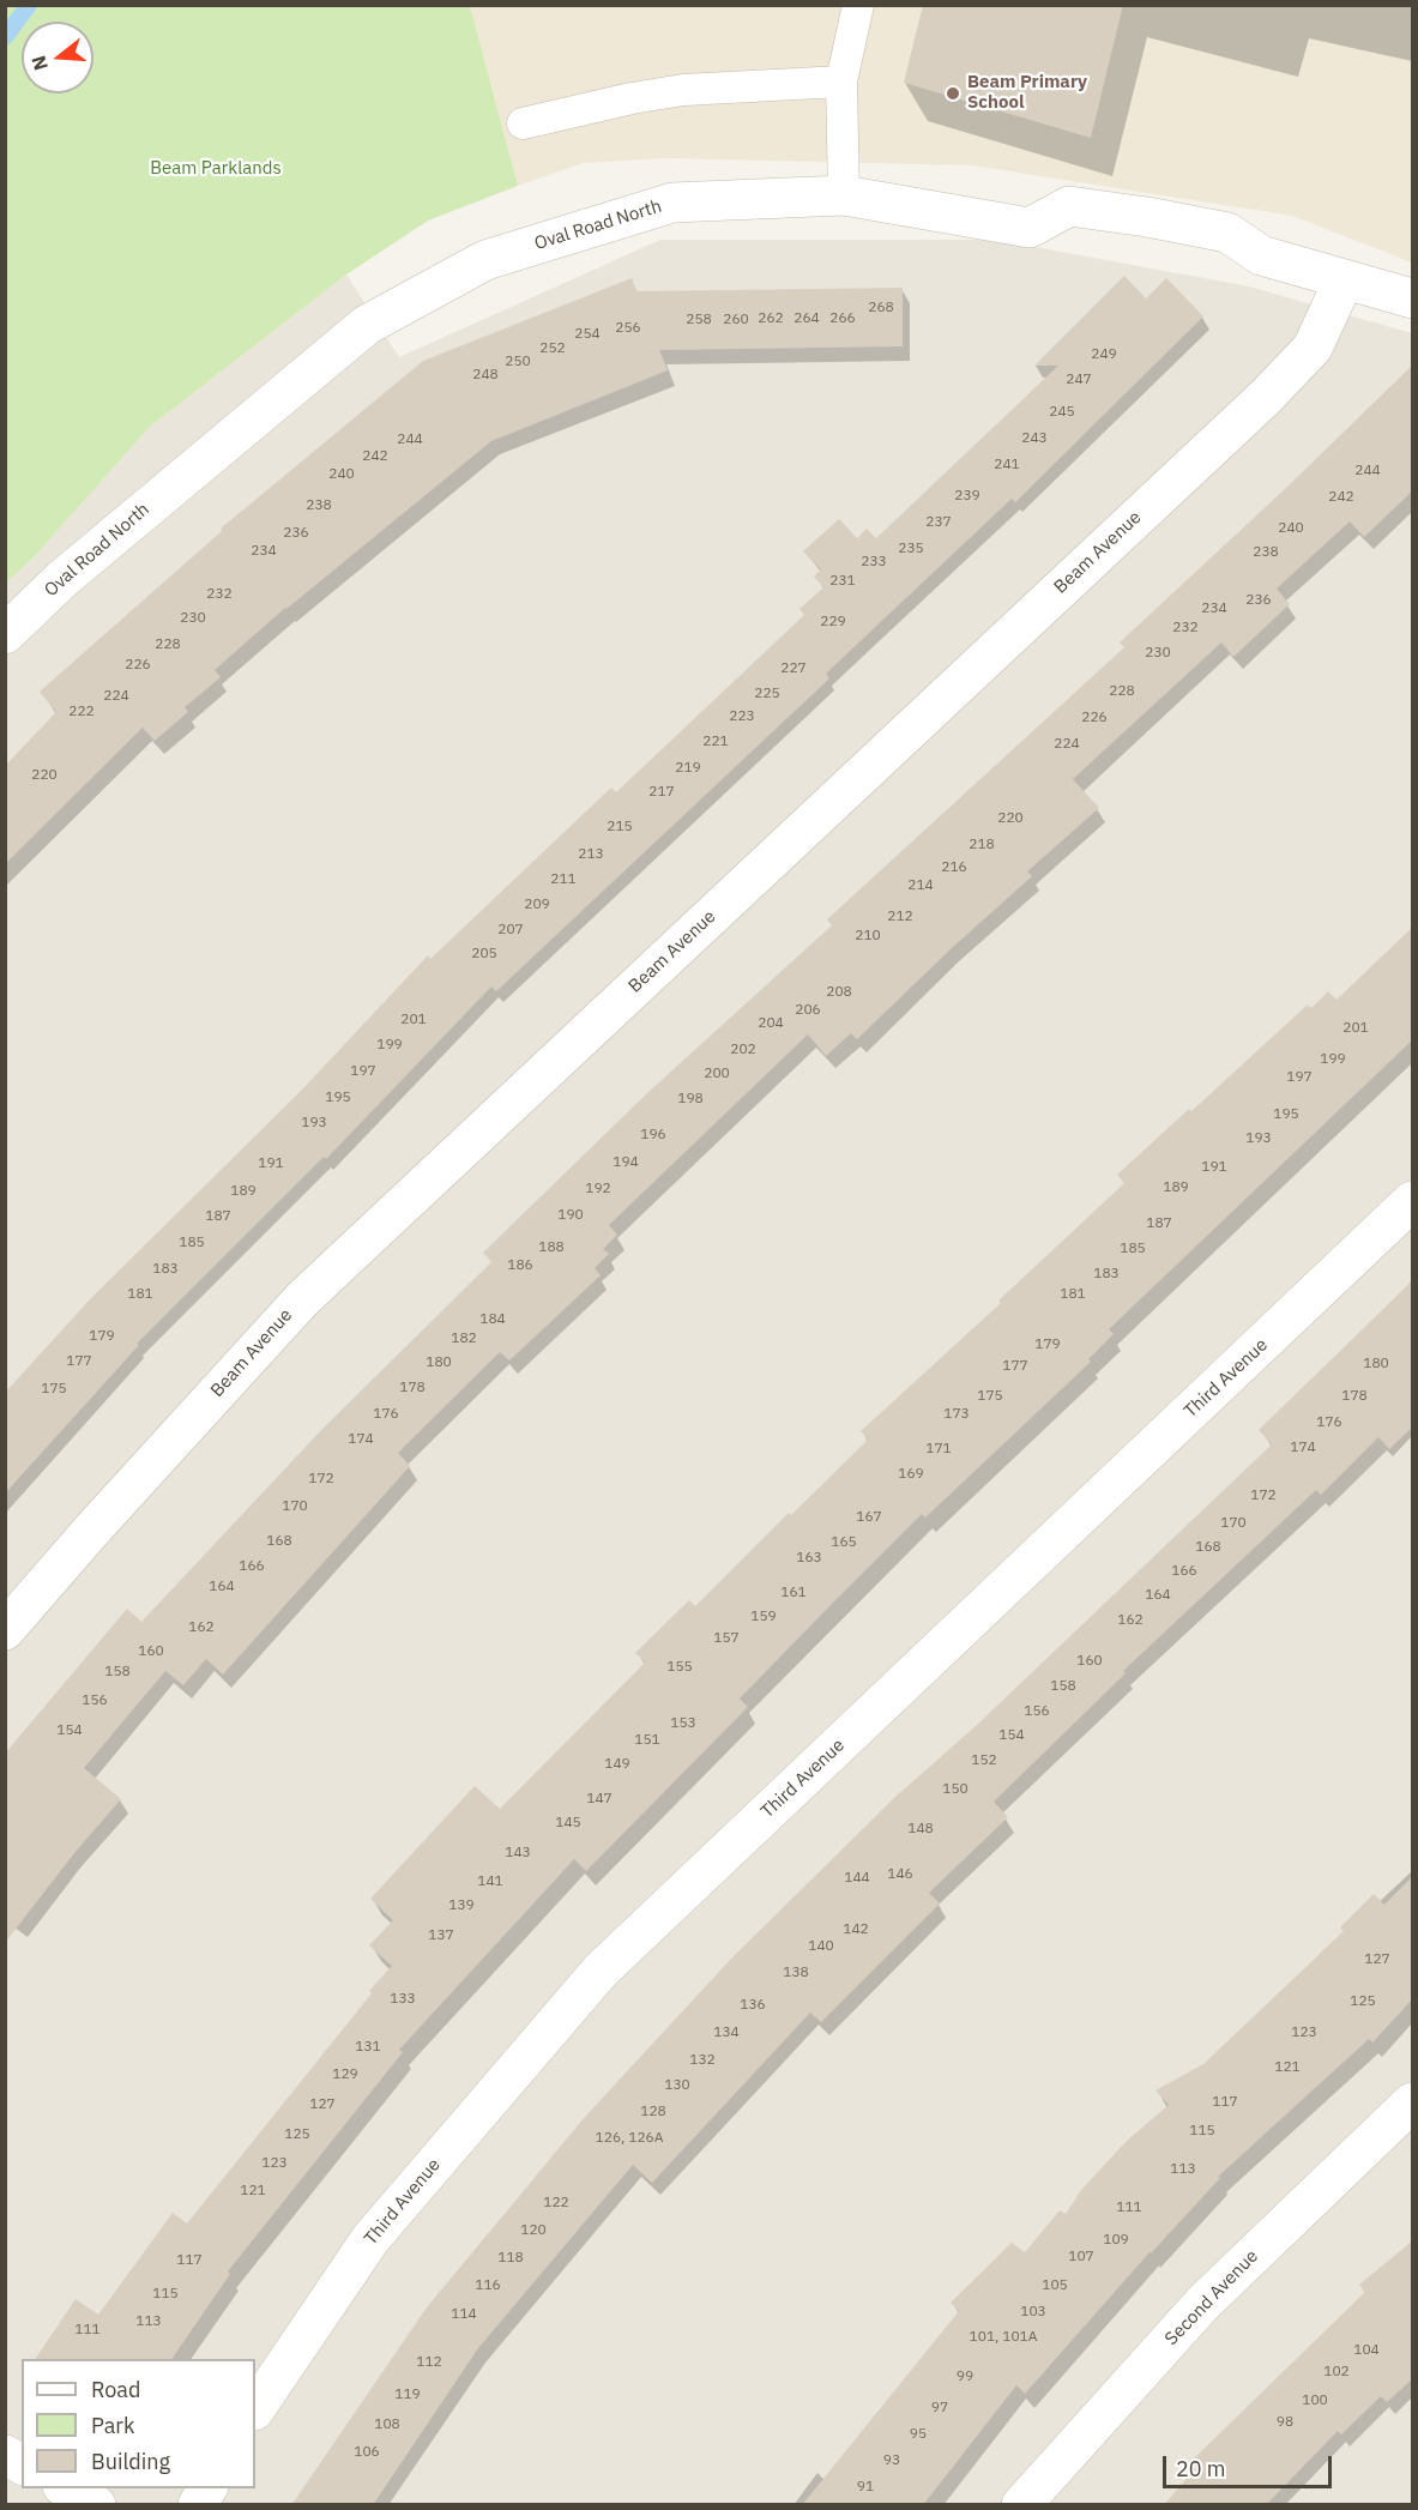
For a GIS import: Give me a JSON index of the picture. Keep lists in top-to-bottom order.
{
  "streets": {
    "street": [
      "Oval Road North",
      "Beam Avenue",
      "Third Avenue",
      "Second Avenue"
    ]
  },
  "crossings": [
    ["Oval Road North", "Beam Avenue"]
  ],
  "parks": ["Beam Parklands"],
  "places": ["Beam Primary School"],
  "house_numbers": [
    "268",
    "262",
    "264",
    "266",
    "258",
    "260",
    "256",
    "254",
    "252",
    "249",
    "250",
    "248",
    "247",
    "245",
    "243",
    "244",
    "242",
    "241",
    "244",
    "240",
    "239",
    "242",
    "238",
    "237",
    "240",
    "236",
    "235",
    "234",
    "238",
    "233",
    "231",
    "232",
    "236",
    "234",
    "230",
    "229",
    "232",
    "228",
    "230",
    "226",
    "227",
    "228",
    "225",
    "224",
    "222",
    "223",
    "226",
    "221",
    "224",
    "219",
    "220",
    "217",
    "220",
    "215",
    "218",
    "213",
    "216",
    "211",
    "214",
    "209",
    "212",
    "207",
    "210",
    "205",
    "208",
    "206",
    "201",
    "204",
    "201",
    "199",
    "202",
    "199",
    "197",
    "200",
    "197",
    "195",
    "198",
    "195",
    "193",
    "196",
    "193",
    "194",
    "191",
    "191",
    "189",
    "192",
    "189",
    "190",
    "187",
    "187",
    "185",
    "188",
    "185",
    "186",
    "183",
    "183",
    "181",
    "181",
    "184",
    "179",
    "182",
    "179",
    "177",
    "180",
    "180",
    "177",
    "178",
    "175",
    "175",
    "178",
    "176",
    "173",
    "176",
    "174",
    "174",
    "171",
    "169",
    "172",
    "172",
    "170",
    "167",
    "170",
    "168",
    "165",
    "168",
    "163",
    "166",
    "166",
    "164",
    "161",
    "164",
    "159",
    "162",
    "162",
    "157",
    "160",
    "160",
    "155",
    "158",
    "158",
    "156",
    "156",
    "153",
    "154",
    "154",
    "151",
    "152",
    "149",
    "150",
    "147",
    "145",
    "148",
    "143",
    "146",
    "144",
    "141",
    "139",
    "142",
    "137",
    "140",
    "127",
    "138",
    "133",
    "125",
    "136",
    "134",
    "123",
    "131",
    "132",
    "121",
    "129",
    "130",
    "117",
    "127",
    "128",
    "115",
    "125",
    "126, 126A",
    "123",
    "113",
    "121",
    "122",
    "111",
    "120",
    "109",
    "107",
    "118",
    "117",
    "116",
    "105",
    "115",
    "103",
    "114",
    "113",
    "111",
    "101, 101A",
    "104",
    "112",
    "102",
    "99",
    "119",
    "100",
    "97",
    "98",
    "108",
    "95",
    "106",
    "93",
    "91"
  ],
  "legend": ["Road", "Park", "Building"],
  "scale_bar": "20 m",
  "north": "left"
}
